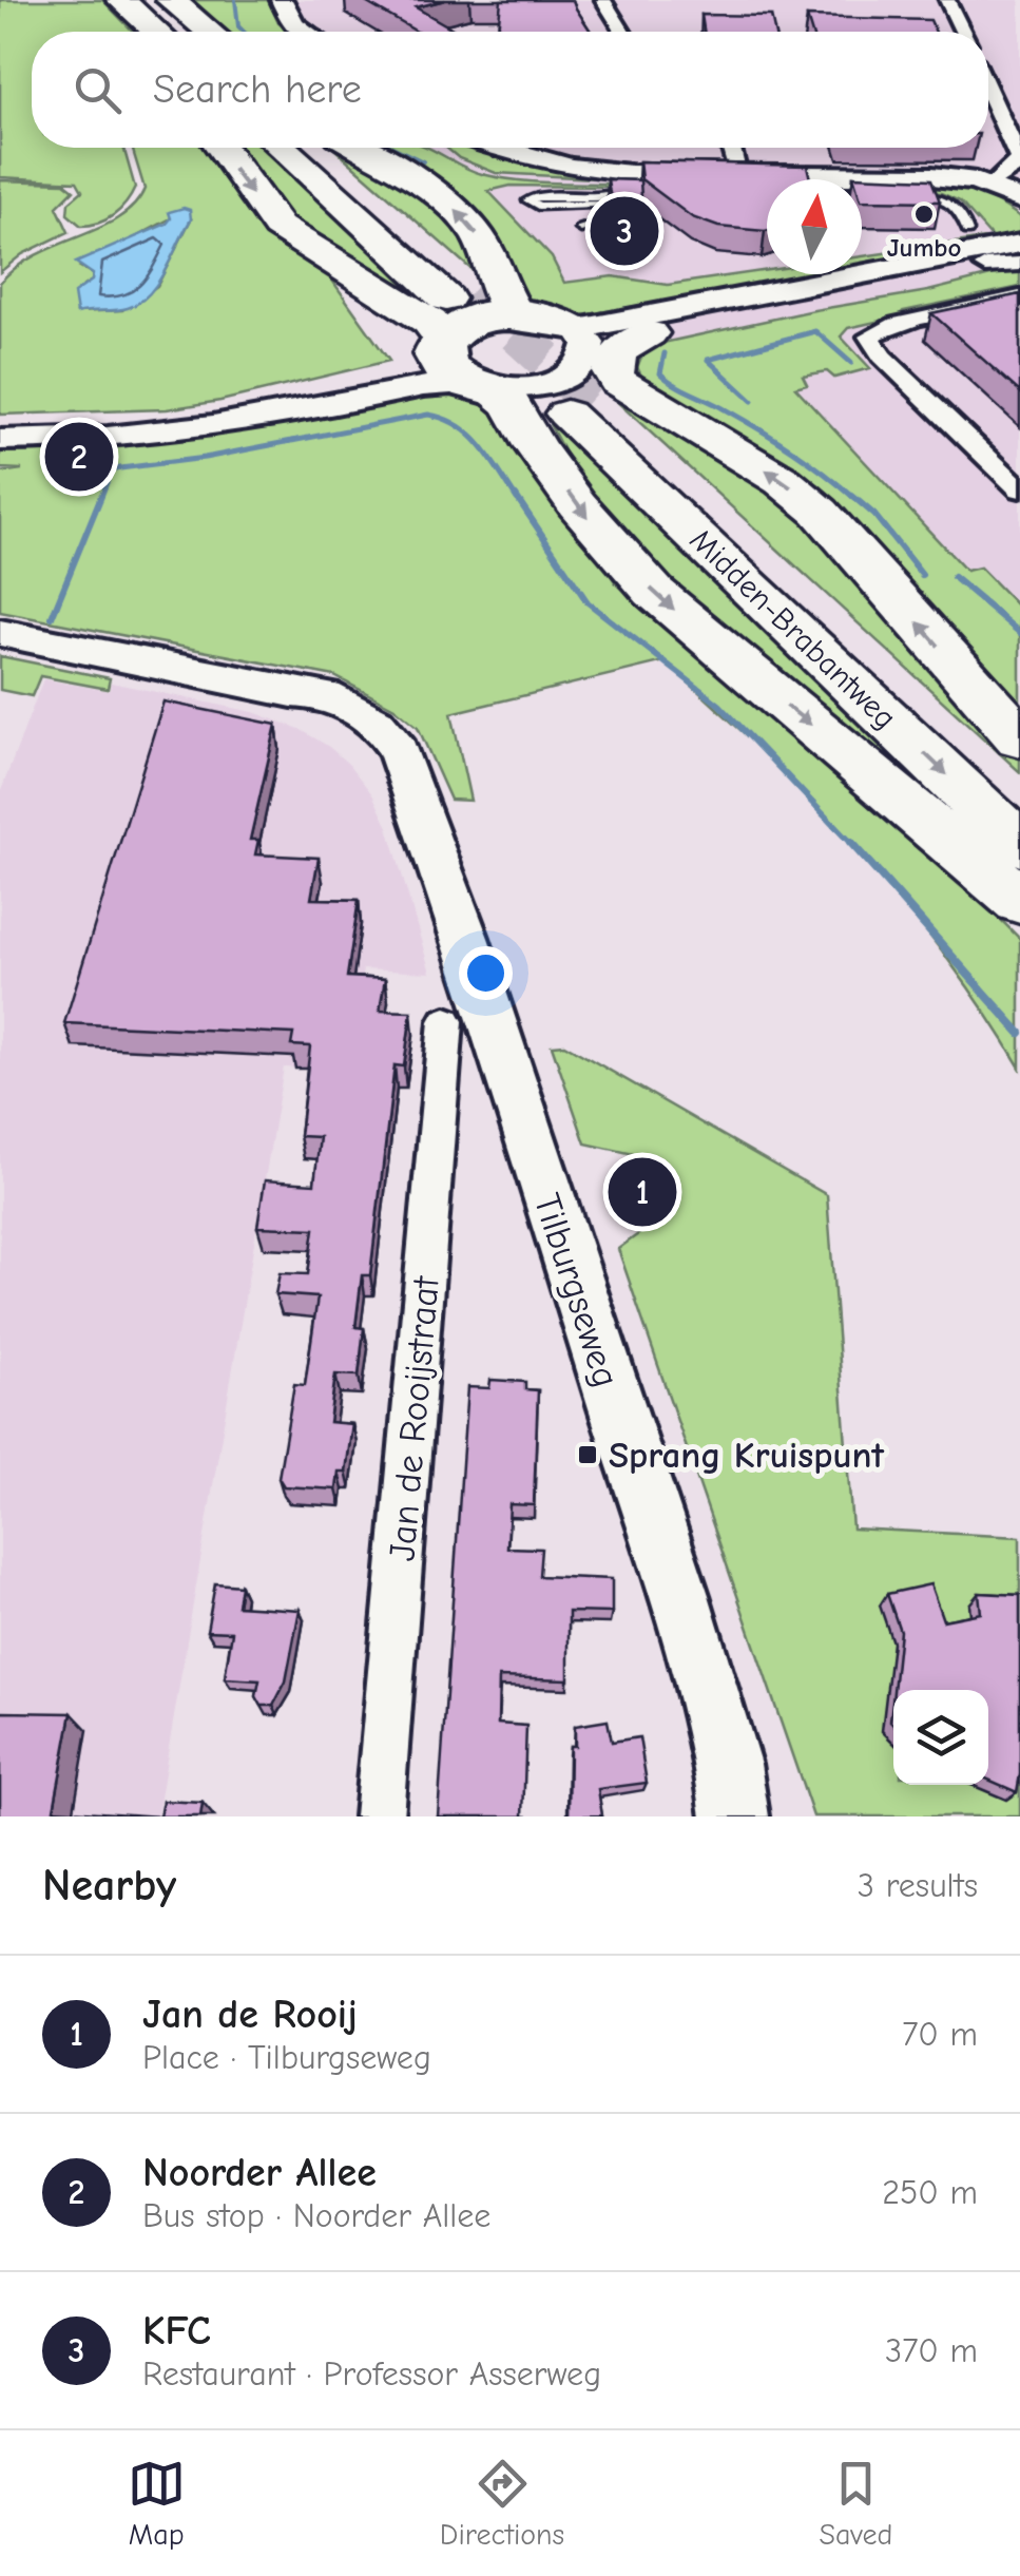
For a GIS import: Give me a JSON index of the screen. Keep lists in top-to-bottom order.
{
  "streets": {
    "highway": ["Midden-Brabantweg"],
    "street": ["Tilburgseweg", "Jan de Rooijstraat"]
  },
  "places": {
    "other": ["Jumbo"],
    "transit": ["Sprang Kruispunt"]
  },
  "north": "top",
  "page": {
    "search": "Search here",
    "pins": ["3", "2", "1"],
    "heading": ["Nearby", "3 results"],
    "list": [
      {
        "mark": "1",
        "name": "Jan de Rooij",
        "note": "Place · Tilburgseweg",
        "value": "70 m"
      },
      {
        "mark": "2",
        "name": "Noorder Allee",
        "note": "Bus stop · Noorder Allee",
        "value": "250 m"
      },
      {
        "mark": "3",
        "name": "KFC",
        "note": "Restaurant · Professor Asserweg",
        "value": "370 m"
      }
    ],
    "nav": ["Map", "Directions", "Saved"]
  }
}
